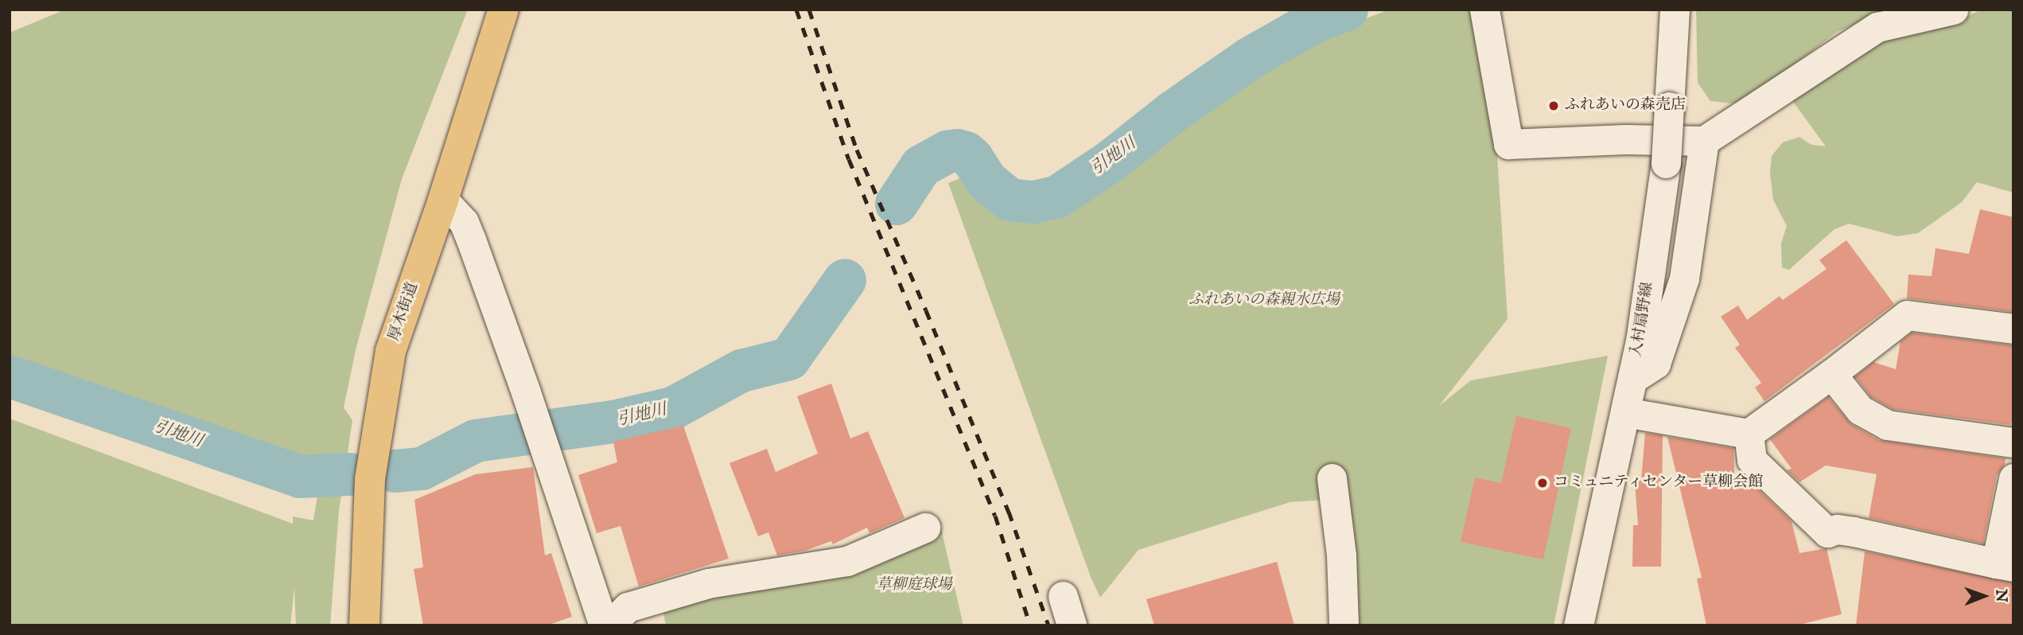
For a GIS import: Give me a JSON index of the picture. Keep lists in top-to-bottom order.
{
  "streets": {
    "main road": ["厚木街道"],
    "street": ["入村扇野線"]
  },
  "water": ["引地川"],
  "parks": ["ふれあいの森親水広場", "草柳庭球場"],
  "places": ["ふれあいの森売店", "コミュニティセンター草柳会館"],
  "north": "right"
}
